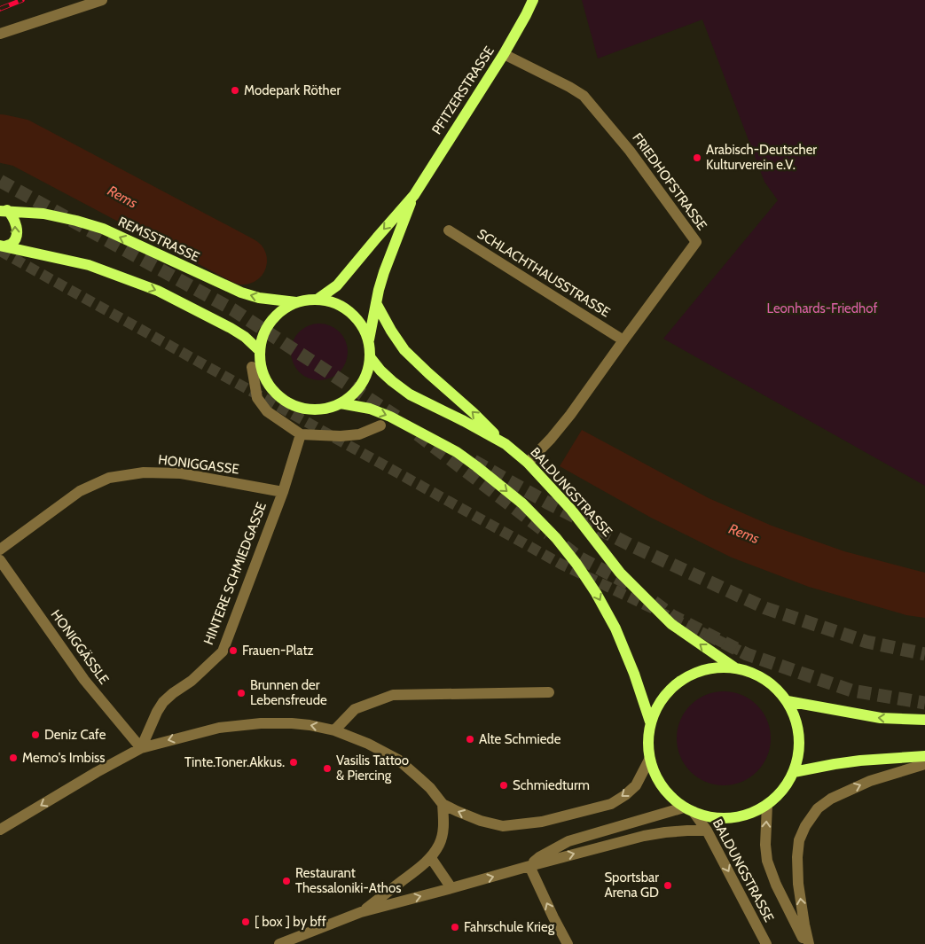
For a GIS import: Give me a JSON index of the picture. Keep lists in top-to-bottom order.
{
  "streets": {
    "main road": ["PFITZERSTRASSE", "REMSSTRASSE", "BALDUNGSTRASSE"],
    "street": [
      "FRIEDHOFSTRASSE",
      "SCHLACHTHAUSSTRASSE",
      "HONIGGASSE",
      "HINTERE SCHMIEDGASSE",
      "HONIGGÄSSLE"
    ]
  },
  "crossings": [
    ["PFITZERSTRASSE", "FRIEDHOFSTRASSE"],
    ["PFITZERSTRASSE", "REMSSTRASSE"],
    ["PFITZERSTRASSE", "BALDUNGSTRASSE"],
    ["FRIEDHOFSTRASSE", "SCHLACHTHAUSSTRASSE"],
    ["FRIEDHOFSTRASSE", "BALDUNGSTRASSE"],
    ["REMSSTRASSE", "BALDUNGSTRASSE"],
    ["HONIGGASSE", "HINTERE SCHMIEDGASSE"],
    ["HINTERE SCHMIEDGASSE", "HONIGGÄSSLE"]
  ],
  "water": ["Rems"],
  "parks": ["Leonhards-Friedhof"],
  "places": [
    "Modepark Röther",
    "Arabisch-Deutscher Kulturverein e.V.",
    "Frauen-Platz",
    "Brunnen der Lebensfreude",
    "Deniz Cafe",
    "Alte Schmiede",
    "Memo's Imbiss",
    "Tinte.Toner.Akkus.",
    "Vasilis Tattoo & Piercing",
    "Schmiedturm",
    "Restaurant Thessaloniki-Athos",
    "Sportsbar Arena GD",
    "[ box ] by bff",
    "Fahrschule Krieg"
  ]
}
